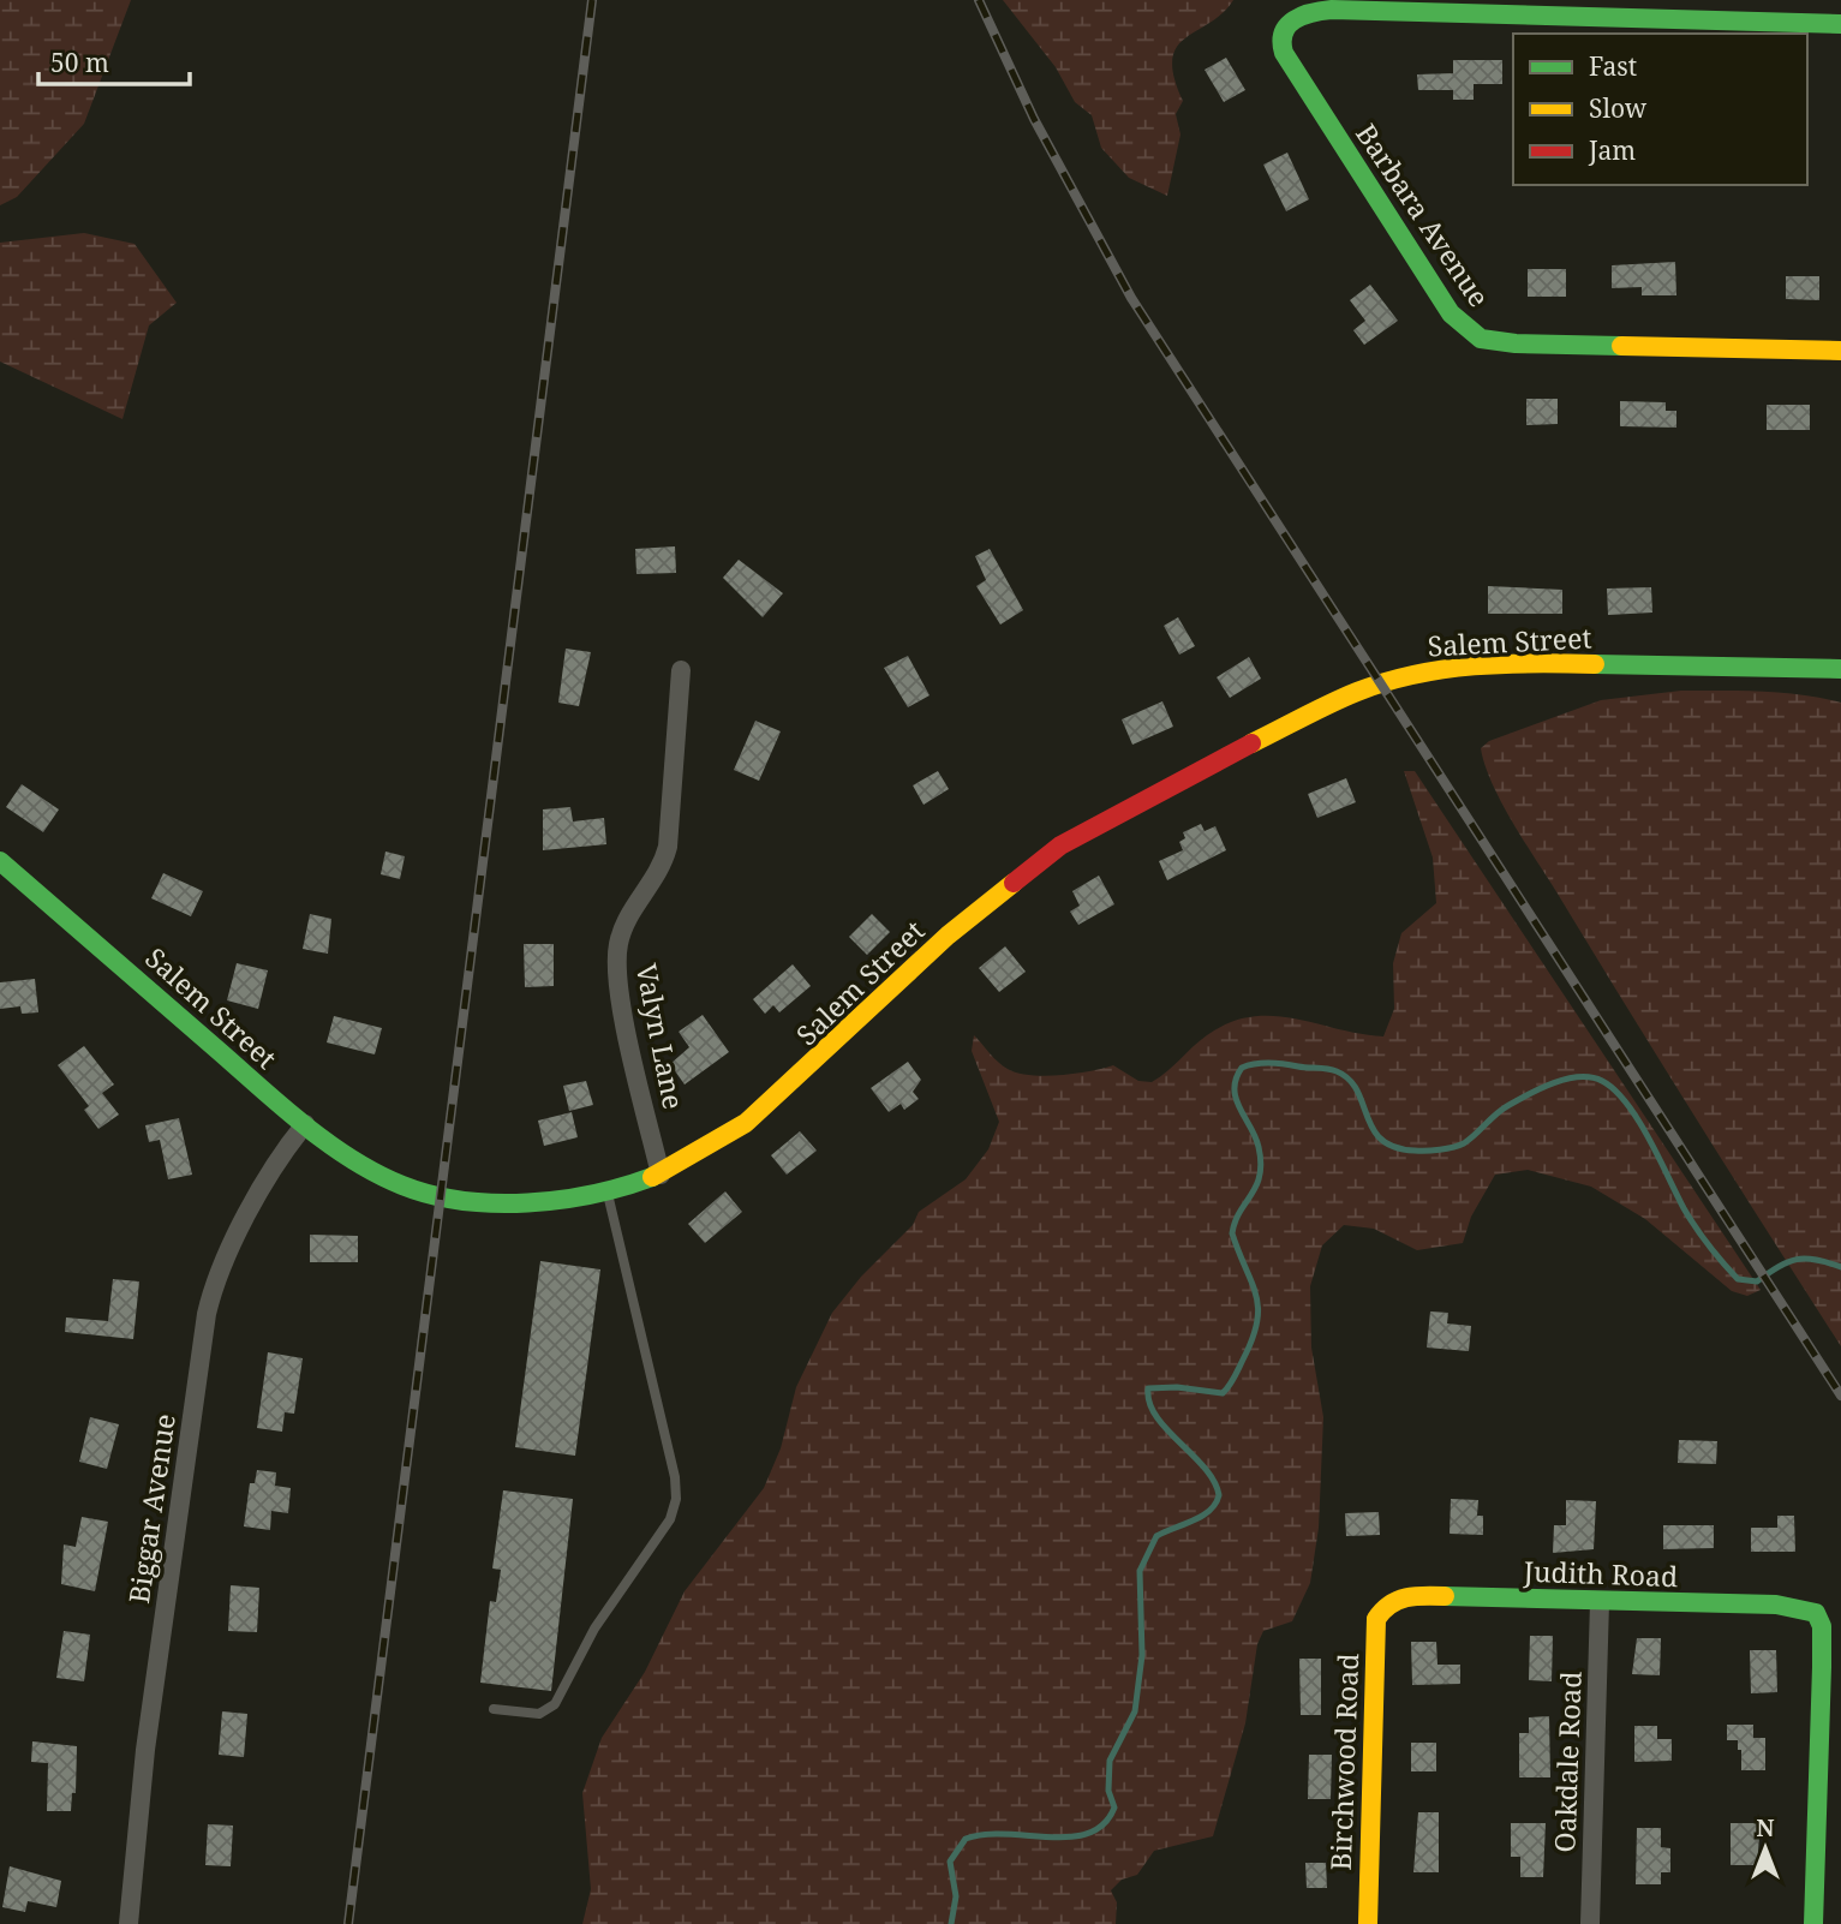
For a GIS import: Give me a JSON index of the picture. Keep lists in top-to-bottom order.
{
  "streets": {
    "street": [
      "Barbara Avenue",
      "Salem Street",
      "Valyn Lane",
      "Biggar Avenue",
      "Judith Road",
      "Birchwood Road",
      "Oakdale Road"
    ]
  },
  "crossings": [
    ["Salem Street", "Valyn Lane"],
    ["Salem Street", "Biggar Avenue"],
    ["Judith Road", "Birchwood Road"],
    ["Judith Road", "Oakdale Road"]
  ],
  "legend": ["Fast", "Slow", "Jam"],
  "scale_bar": "50 m",
  "north": "top"
}
